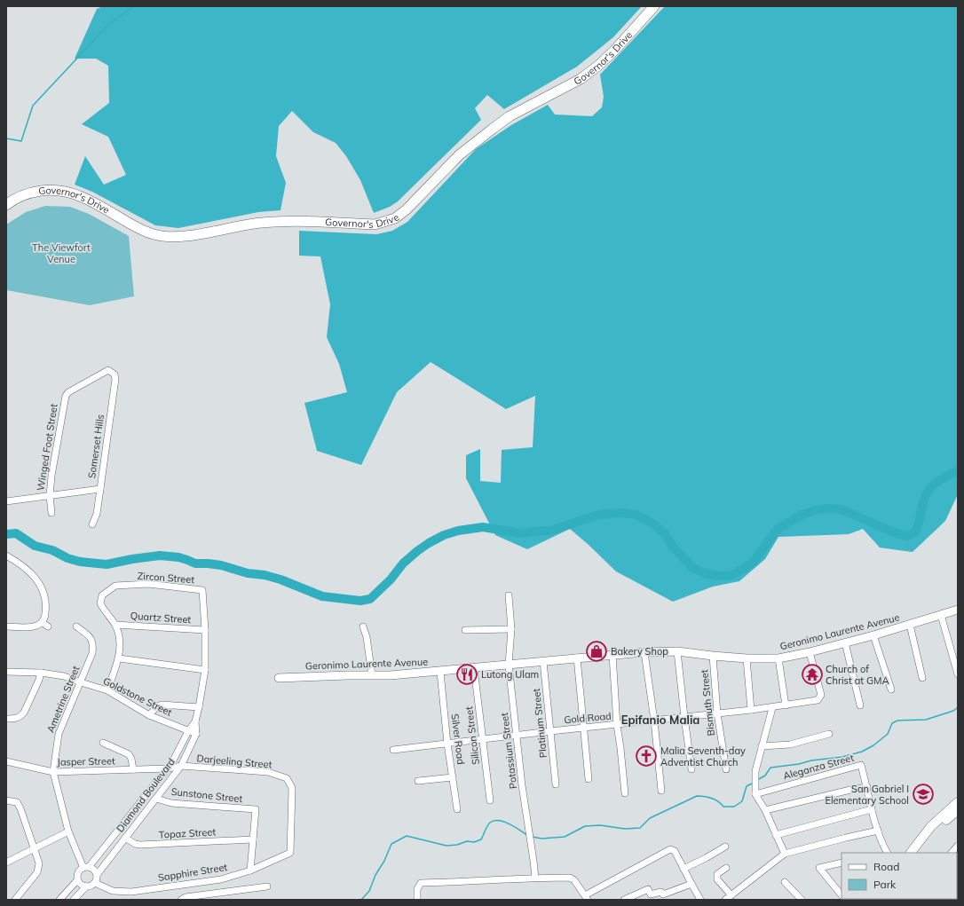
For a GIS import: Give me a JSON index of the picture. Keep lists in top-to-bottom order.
{
  "streets": {
    "highway": ["Governor's Drive"],
    "street": [
      "Somerset Hills",
      "Winged Foot Street",
      "Zircon Street",
      "Quartz Street",
      "Geronimo Laurente Avenue",
      "Goldstone Street",
      "Ametrine Street",
      "Bismuth Street",
      "Gold Road",
      "Platinum Street",
      "Silicon Street",
      "Silver Road",
      "Potassium Street",
      "Jasper Street",
      "Darjeeling Street",
      "Aleganza Street",
      "Diamond Boulevard",
      "Sunstone Street",
      "Topaz Street",
      "Sapphire Street"
    ]
  },
  "crossings": [
    ["Somerset Hills", "Winged Foot Street"],
    ["Zircon Street", "Quartz Street"],
    ["Zircon Street", "Diamond Boulevard"],
    ["Quartz Street", "Diamond Boulevard"],
    ["Geronimo Laurente Avenue", "Bismuth Street"],
    ["Geronimo Laurente Avenue", "Platinum Street"],
    ["Geronimo Laurente Avenue", "Silicon Street"],
    ["Geronimo Laurente Avenue", "Silver Road"],
    ["Geronimo Laurente Avenue", "Potassium Street"],
    ["Goldstone Street", "Ametrine Street"],
    ["Goldstone Street", "Diamond Boulevard"],
    ["Ametrine Street", "Jasper Street"],
    ["Ametrine Street", "Diamond Boulevard"],
    ["Ametrine Street", "Sapphire Street"],
    ["Bismuth Street", "Gold Road"],
    ["Gold Road", "Platinum Street"],
    ["Gold Road", "Silicon Street"],
    ["Gold Road", "Silver Road"],
    ["Gold Road", "Potassium Street"],
    ["Jasper Street", "Darjeeling Street"],
    ["Jasper Street", "Diamond Boulevard"],
    ["Darjeeling Street", "Diamond Boulevard"],
    ["Darjeeling Street", "Sapphire Street"],
    ["Diamond Boulevard", "Sunstone Street"],
    ["Diamond Boulevard", "Topaz Street"],
    ["Diamond Boulevard", "Sapphire Street"],
    ["Sunstone Street", "Topaz Street"]
  ],
  "districts": ["Epifanio Malia"],
  "parks": ["The Viewfort Venue"],
  "places": {
    "shop": ["Bakery Shop"],
    "restaurant": ["Lutong Ulam"],
    "temple": ["Church of Christ at GMA"],
    "church": ["Malia Seventh-day Adventist Church"],
    "school or university": ["San Gabriel I Elementary School"]
  },
  "legend": ["Road", "Park"]
}
